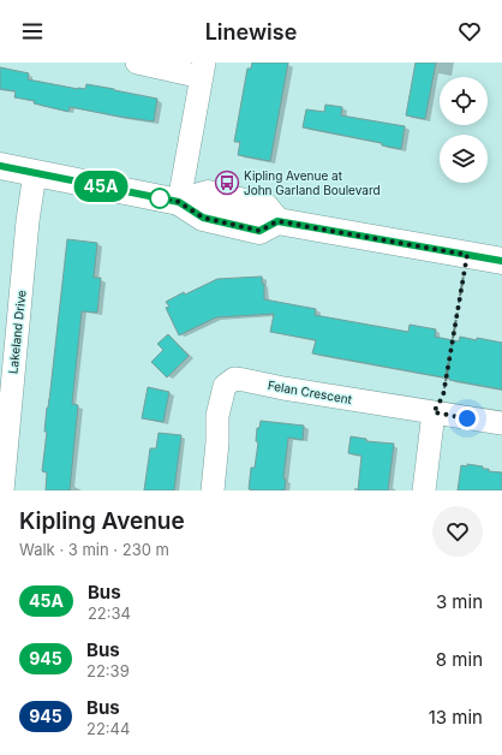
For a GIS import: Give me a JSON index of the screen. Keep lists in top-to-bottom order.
{
  "streets": {
    "street": ["Lakeland Drive", "Felan Crescent"]
  },
  "places": {
    "bus stop": ["Kipling Avenue at John Garland Boulevard"]
  },
  "lines": ["bus line 45A"],
  "page": {
    "header": "Linewise",
    "on_map": "45A",
    "heading": ["Kipling Avenue", "Walk · 3 min · 230 m"],
    "list": [
      {
        "mark": "45A",
        "name": "Bus",
        "note": "22:34",
        "value": "3 min"
      },
      {
        "mark": "945",
        "name": "Bus",
        "note": "22:39",
        "value": "8 min"
      },
      {
        "mark": "945",
        "name": "Bus",
        "note": "22:44",
        "value": "13 min"
      }
    ]
  }
}
